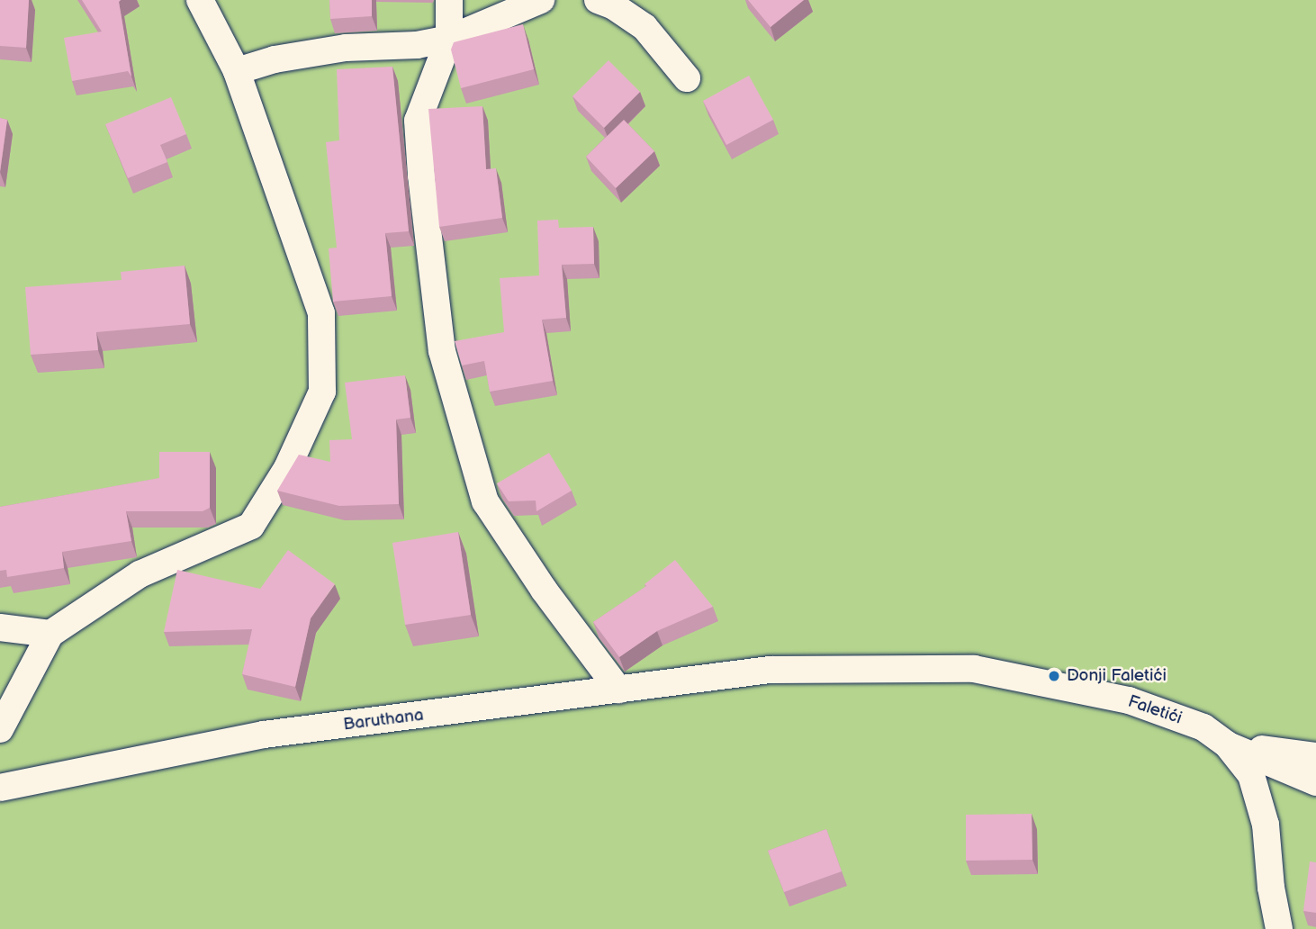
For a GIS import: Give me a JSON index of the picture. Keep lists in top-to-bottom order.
{
  "streets": {
    "street": ["Faletići", "Baruthana"]
  },
  "crossings": [
    ["Faletići", "Baruthana"]
  ],
  "places": ["Donji Faletići"]
}
